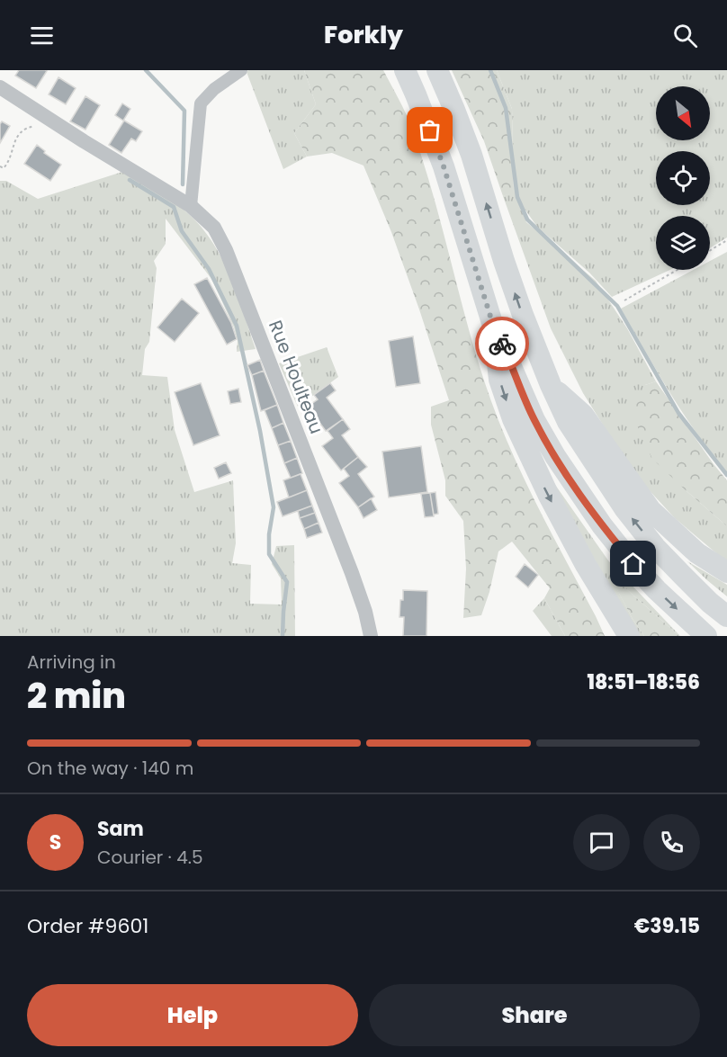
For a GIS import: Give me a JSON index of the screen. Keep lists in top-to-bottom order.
{
  "streets": {
    "street": ["Rue Houlteau"]
  },
  "north": "bottom right",
  "page": {
    "header": "Forkly",
    "heading": ["2 min", "Arriving in", "18:51–18:56"],
    "panel": [
      "Sam",
      "Courier · 4.5",
      "Order #9601",
      "€39.15"
    ],
    "bar": "On the way · 140 m",
    "round": "S",
    "buttons": ["Help", "Share"]
  }
}
